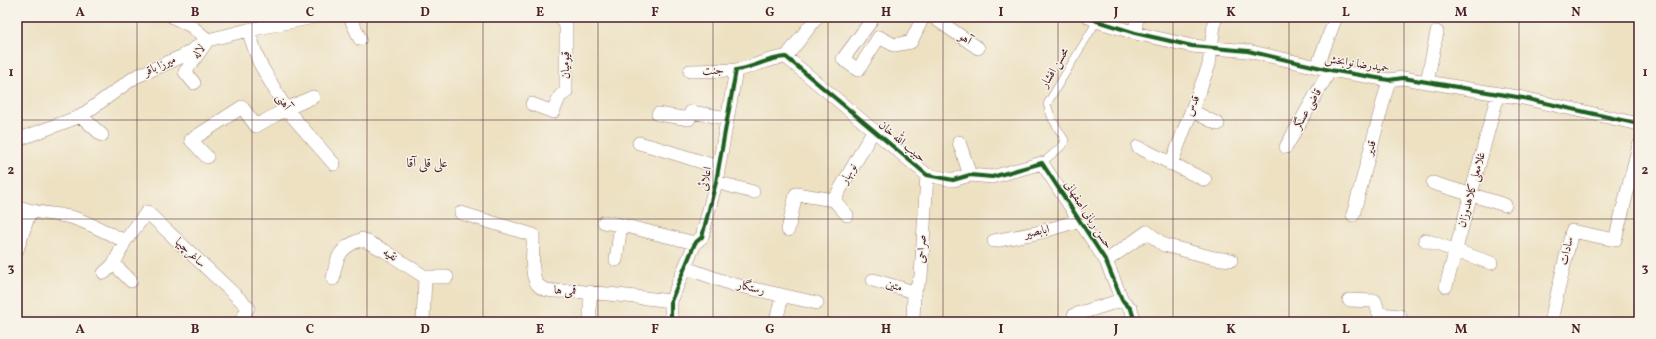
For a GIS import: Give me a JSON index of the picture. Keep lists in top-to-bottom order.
{
  "streets": {
    "street": [
      "آهو",
      "لاله",
      "حمیدرضا نوابخش",
      "قیومیان",
      "میرزا باقر",
      "جنت",
      "آهنی",
      "قدس",
      "قاضی عسگر",
      "حبیب الله خان",
      "قدیر",
      "نوبهار",
      "اعلائی",
      "غلامعلی کلاهدوزان",
      "حسن ربانی اصفهانی",
      "ابابصیر",
      "صراحی",
      "سادات",
      "ساغرچیها",
      "نقیه",
      "متین",
      "رستگار",
      "قمی ها"
    ],
    "lane": ["محسن افشار"]
  },
  "crossings": [
    ["لاله", "میرزا باقر"],
    ["حمیدرضا نوابخش", "محسن افشار"],
    ["حمیدرضا نوابخش", "قدس"],
    ["حمیدرضا نوابخش", "قاضی عسگر"],
    ["حمیدرضا نوابخش", "قدیر"],
    ["حمیدرضا نوابخش", "غلامعلی کلاهدوزان"],
    ["میرزا باقر", "آهنی"],
    ["محسن افشار", "حبیب الله خان"],
    ["محسن افشار", "حسن ربانی اصفهانی"],
    ["جنت", "اعلائی"],
    ["حبیب الله خان", "نوبهار"],
    ["حبیب الله خان", "حسن ربانی اصفهانی"],
    ["حبیب الله خان", "صراحی"],
    ["اعلائی", "رستگار"],
    ["اعلائی", "قمی ها"],
    ["حسن ربانی اصفهانی", "ابابصیر"],
    ["صراحی", "متین"]
  ],
  "districts": ["علی قلی آقا"],
  "grid": {
    "columns": [
      "A",
      "B",
      "C",
      "D",
      "E",
      "F",
      "G",
      "H",
      "I",
      "J",
      "K",
      "L",
      "M",
      "N"
    ],
    "rows": ["1", "2", "3"]
  }
}
